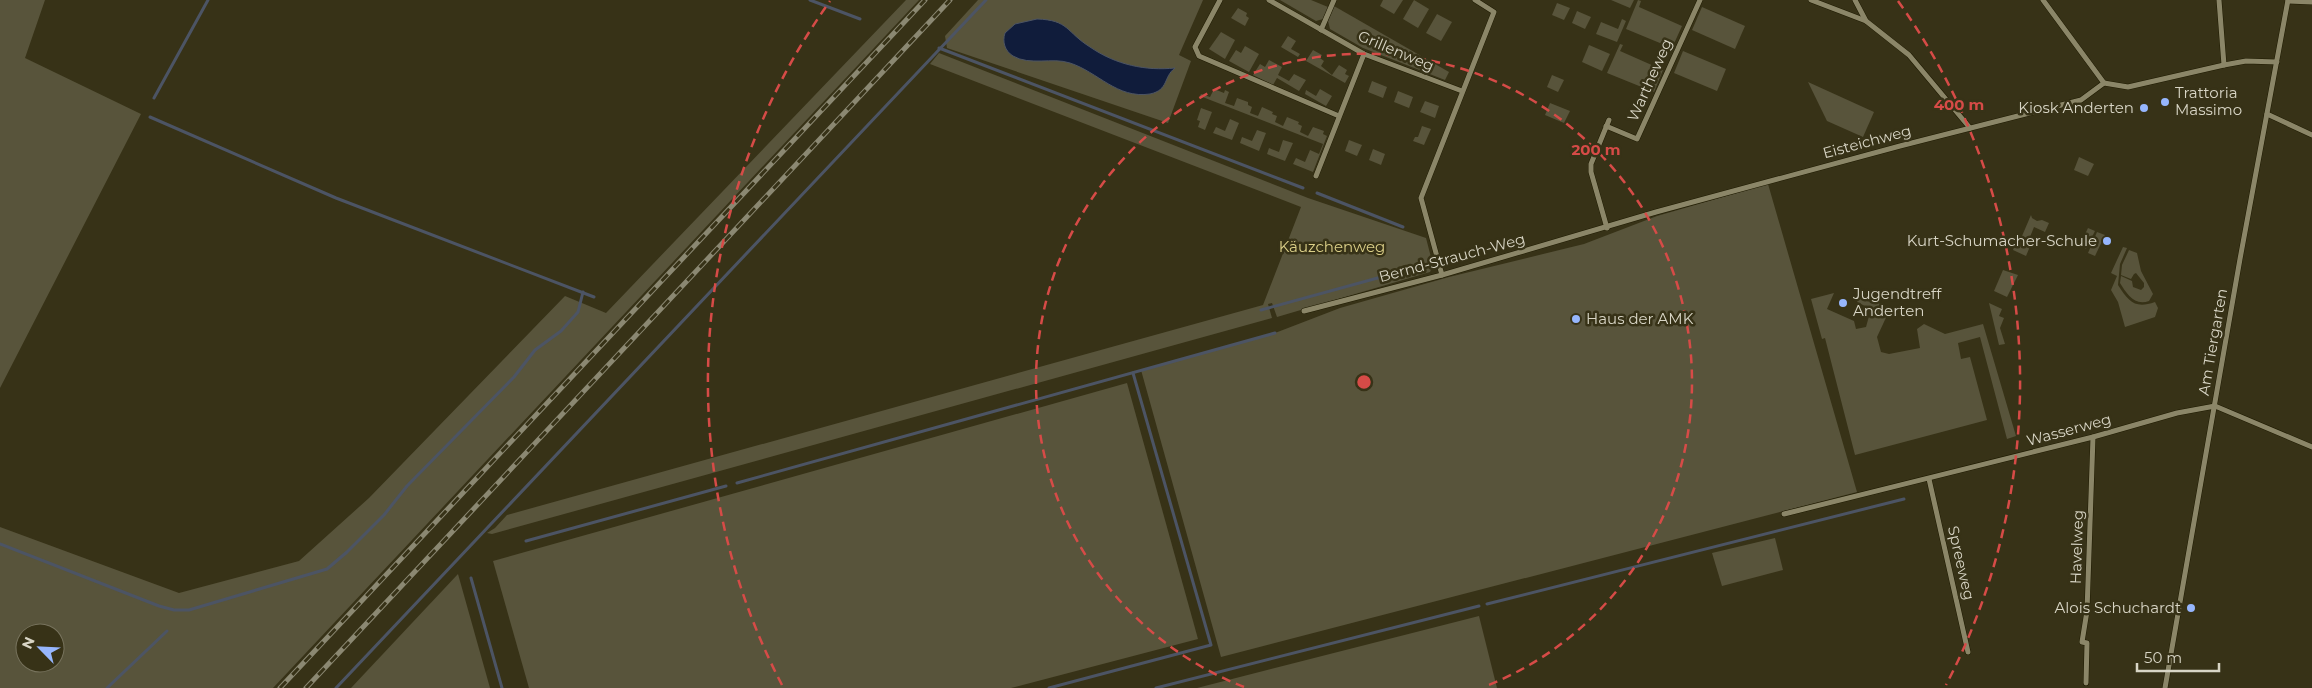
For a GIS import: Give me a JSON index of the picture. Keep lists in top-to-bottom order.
{
  "streets": {
    "street": [
      "Grillenweg",
      "Wartheweg",
      "Eisteichweg",
      "Bernd-Strauch-Weg",
      "Am Tiergarten",
      "Wasserweg",
      "Havelweg",
      "Spreeweg"
    ]
  },
  "crossings": [
    ["Wartheweg", "Eisteichweg"],
    ["Wartheweg", "Bernd-Strauch-Weg"],
    ["Eisteichweg", "Bernd-Strauch-Weg"],
    ["Am Tiergarten", "Wasserweg"],
    ["Wasserweg", "Havelweg"],
    ["Wasserweg", "Spreeweg"]
  ],
  "parks": ["Käuzchenweg"],
  "places": [
    "Trattoria Massimo",
    "Kiosk Anderten",
    "Kurt-Schumacher-Schule",
    "Jugendtreff Anderten",
    "Haus der AMK",
    "Alois Schuchardt"
  ],
  "scale_bar": "50 m",
  "north": "top left",
  "rings": ["400 m", "200 m"]
}
